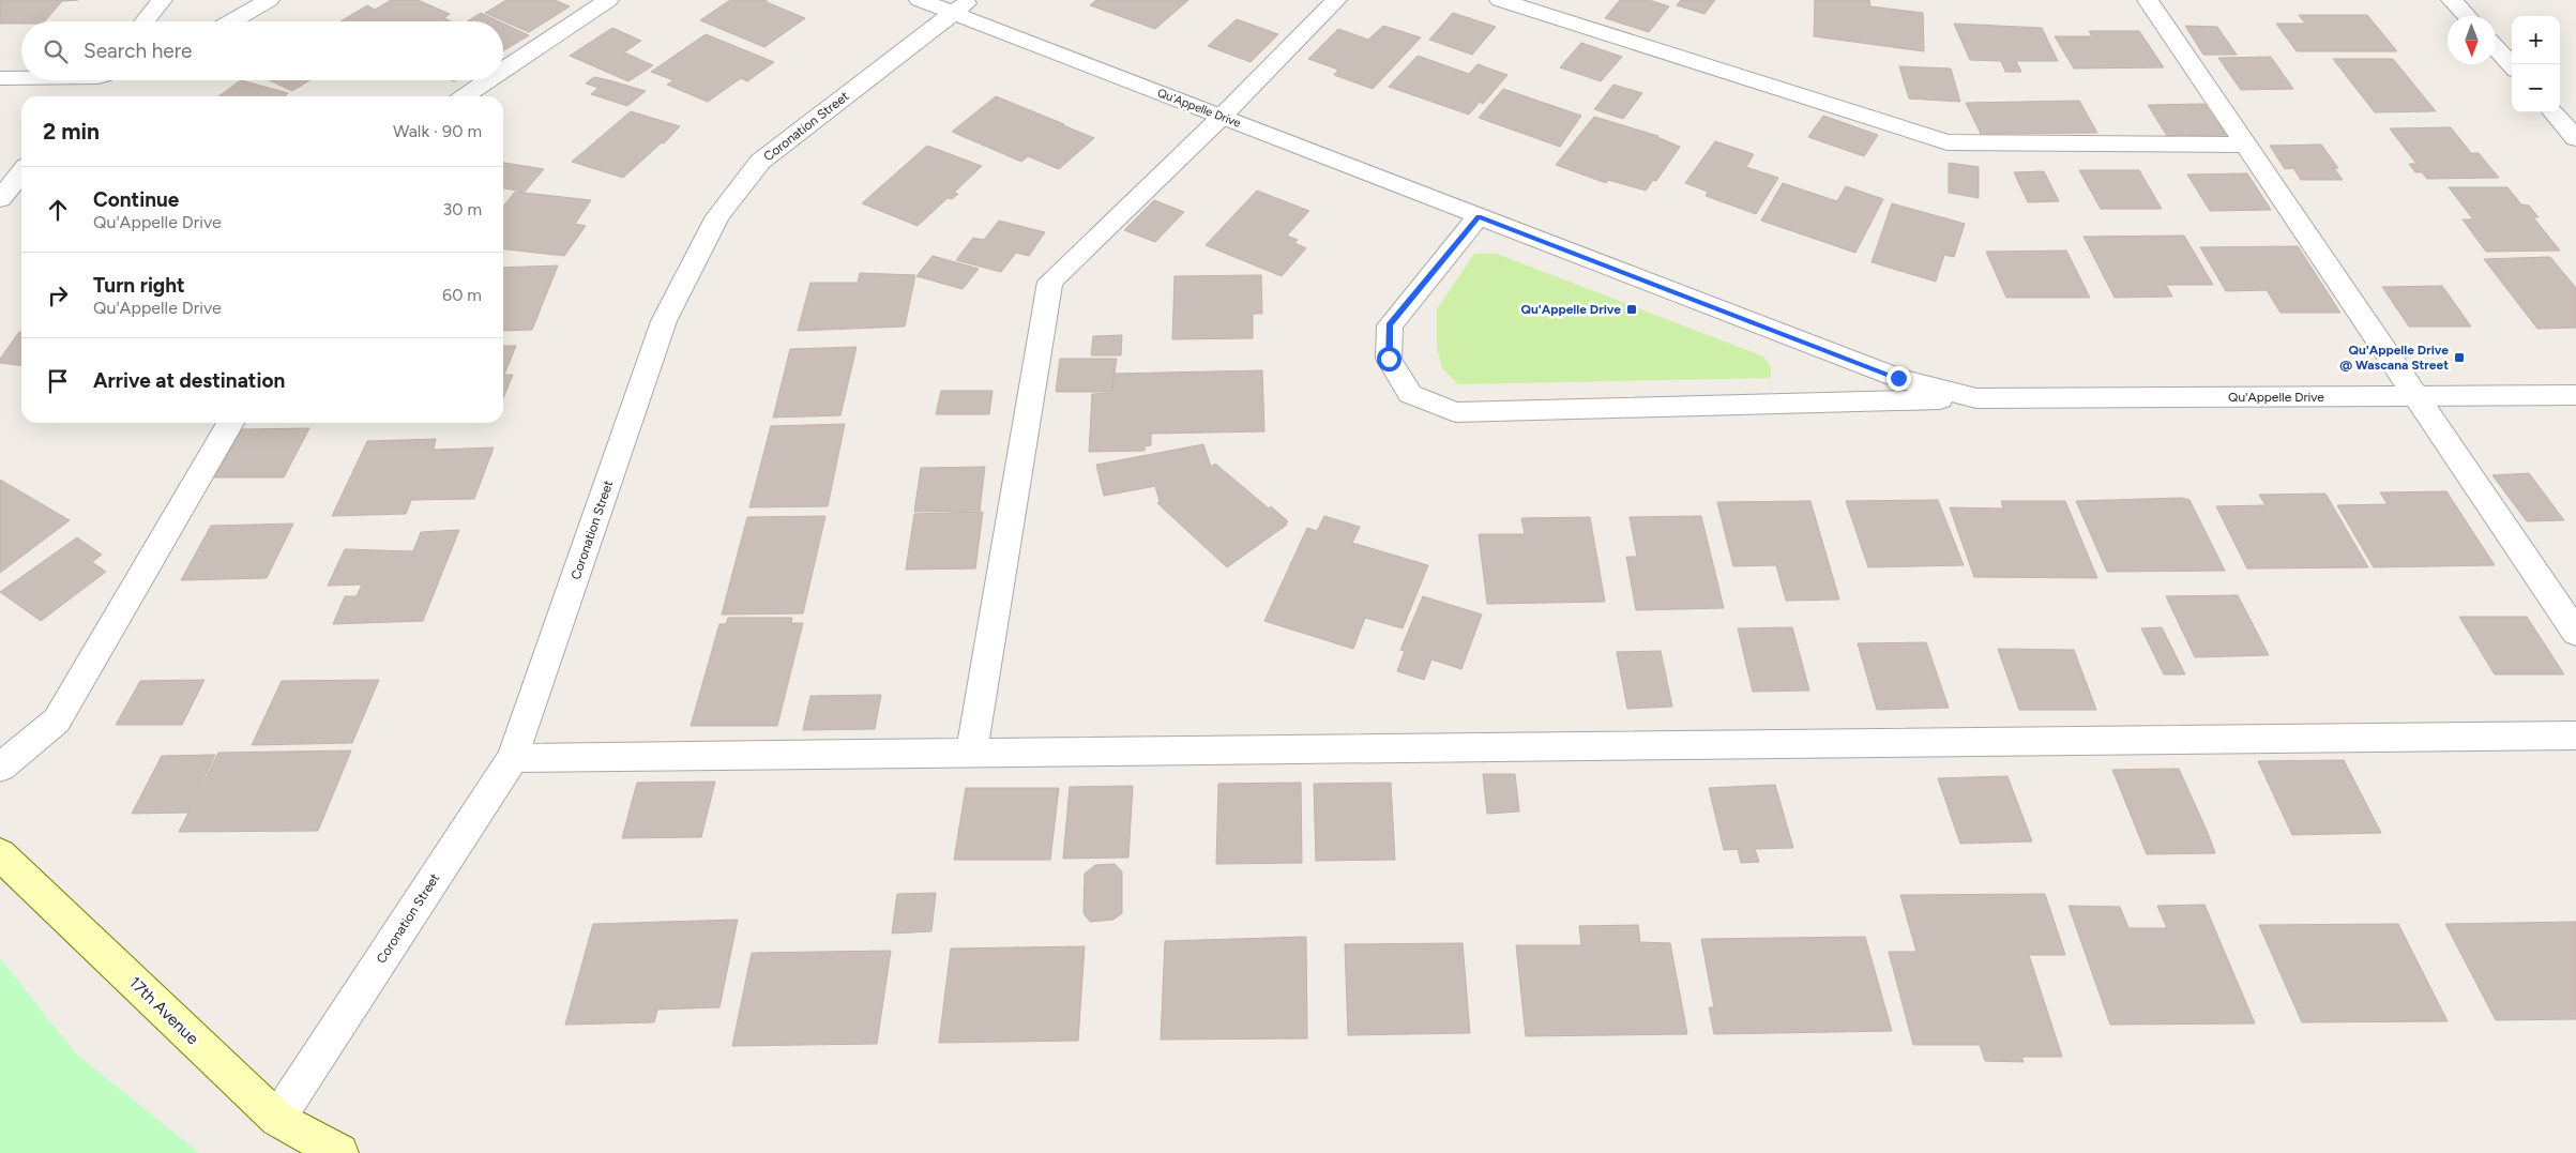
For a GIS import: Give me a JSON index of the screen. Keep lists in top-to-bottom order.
{
  "streets": {
    "street": ["Qu'Appelle Drive", "Coronation Street", "17th Avenue"]
  },
  "crossings": [
    ["Qu'Appelle Drive", "Coronation Street"],
    ["Coronation Street", "17th Avenue"]
  ],
  "places": {
    "transit": ["Qu'Appelle Drive", "Qu'Appelle Drive @ Wascana Street"]
  },
  "north": "bottom",
  "page": {
    "map_buttons": ["+", "−"],
    "search": "Search here",
    "heading": ["2 min", "Walk · 90 m"],
    "list": [
      ["Continue", "Qu'Appelle Drive", "30 m"],
      ["Turn right", "Qu'Appelle Drive", "60 m"],
      "Arrive at destination"
    ]
  }
}
